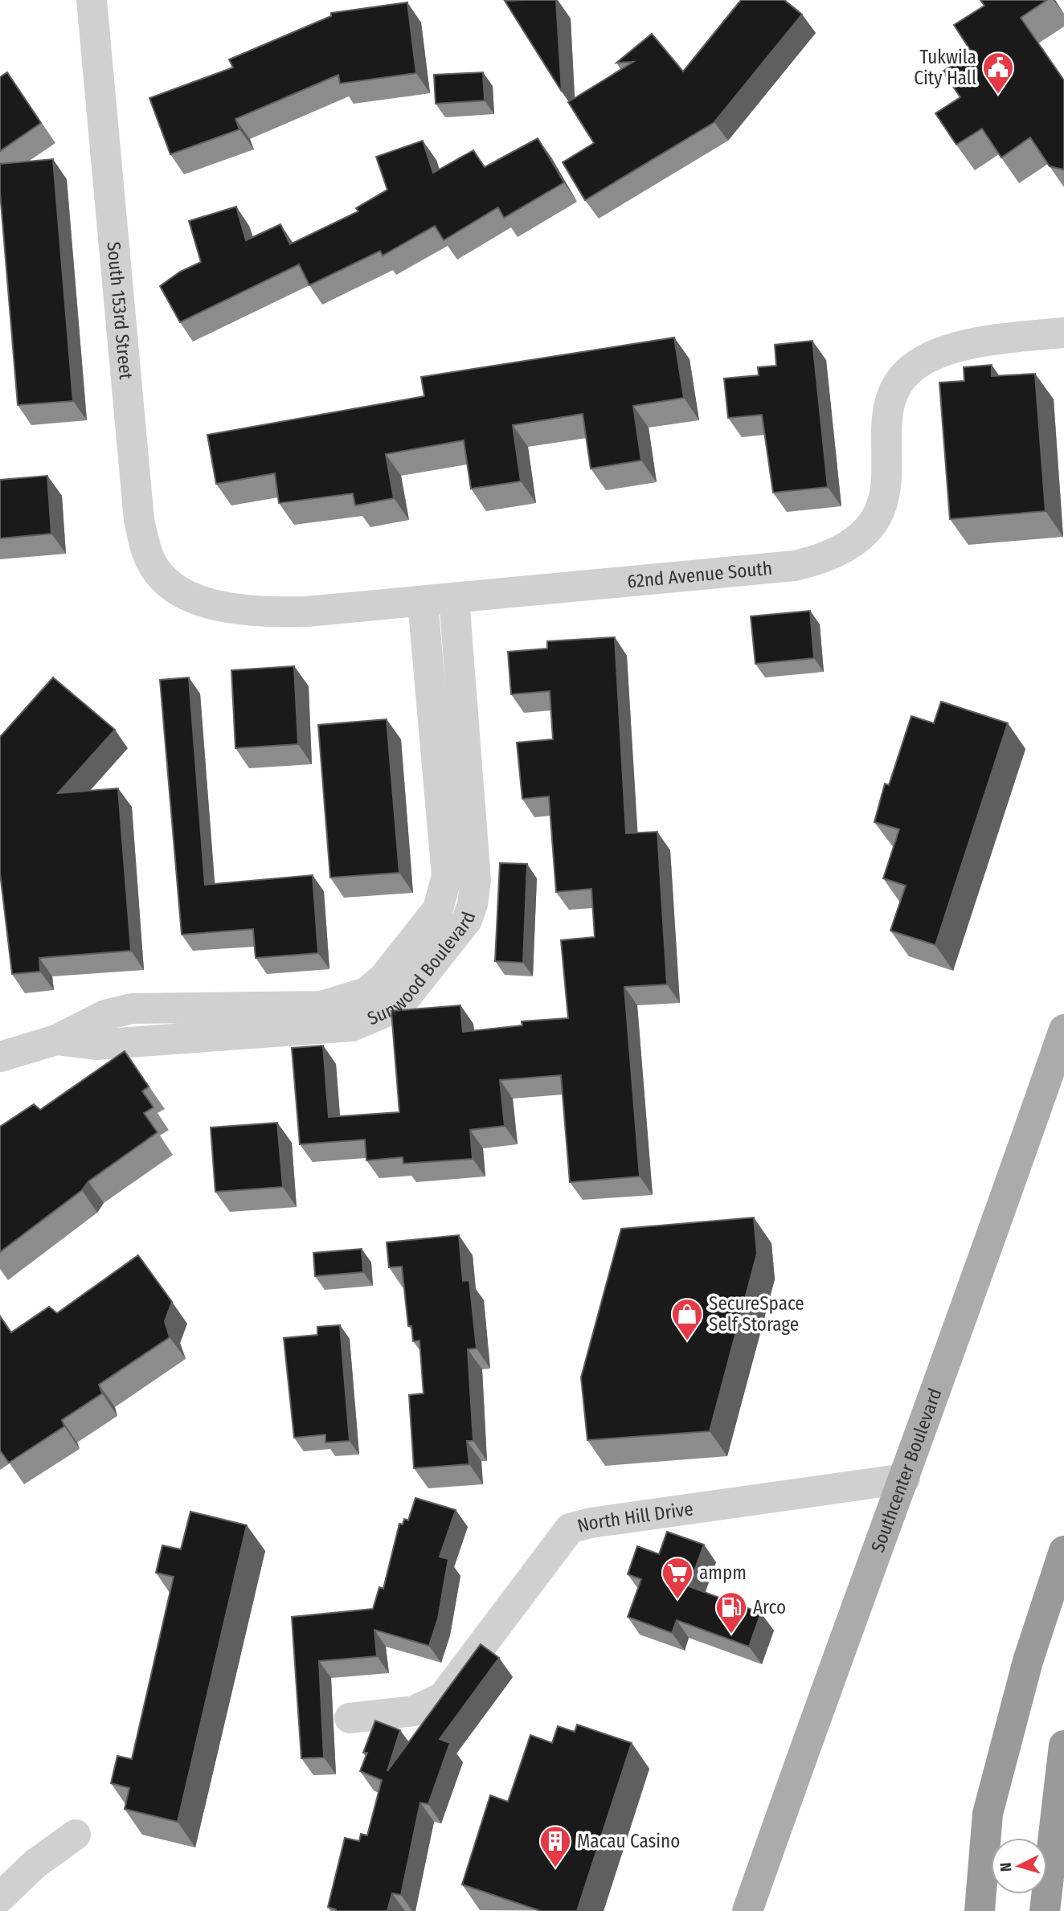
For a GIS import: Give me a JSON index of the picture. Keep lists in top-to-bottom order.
{
  "streets": {
    "main road": ["Southcenter Boulevard"],
    "street": [
      "South 153rd Street",
      "62nd Avenue South",
      "Sunwood Boulevard",
      "North Hill Drive"
    ]
  },
  "crossings": [
    ["South 153rd Street", "62nd Avenue South"],
    ["62nd Avenue South", "Sunwood Boulevard"],
    ["Southcenter Boulevard", "North Hill Drive"]
  ],
  "places": {
    "public building": ["Tukwila City Hall"],
    "shop": ["SecureSpace Self Storage"],
    "supermarket": ["ampm"],
    "fuel station": ["Arco"],
    "building": ["Macau Casino"]
  },
  "north": "left"
}
